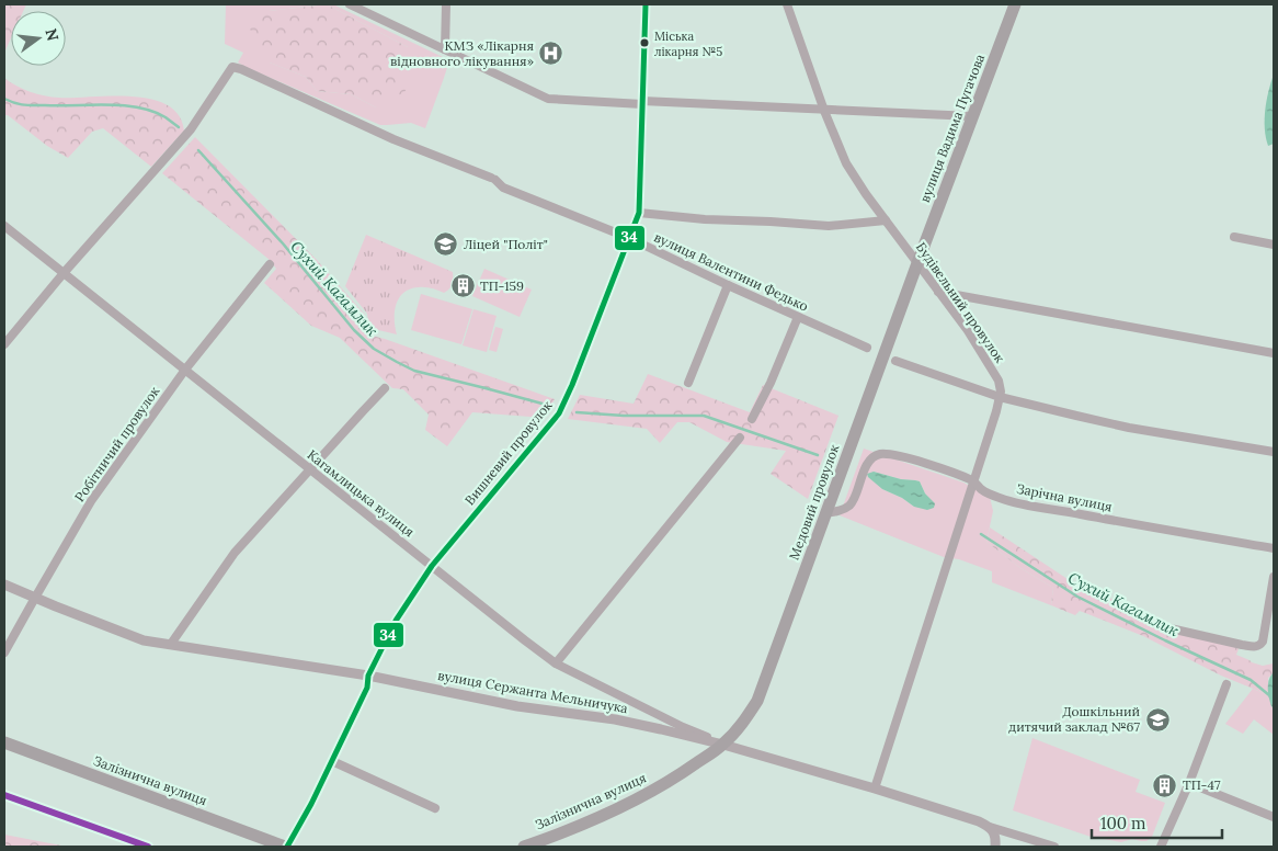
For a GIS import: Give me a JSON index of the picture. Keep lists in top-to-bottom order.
{
  "streets": {
    "main road": ["вулиця Вадима Пугачова", "Медовий провулок", "Залізнична вулиця"],
    "street": [
      "вулиця Валентини Федько",
      "Будівельний провулок",
      "Робітничий провулок",
      "Вишневий провулок",
      "Кагамлицька вулиця",
      "Зарічна вулиця",
      "вулиця Сержанта Мельничука"
    ]
  },
  "crossings": [
    ["вулиця Вадима Пугачова", "Будівельний провулок"],
    ["вулиця Вадима Пугачова", "Медовий провулок"],
    ["вулиця Валентини Федько", "Вишневий провулок"],
    ["вулиця Валентини Федько", "Кагамлицька вулиця"],
    ["Будівельний провулок", "Зарічна вулиця"],
    ["Будівельний провулок", "Медовий провулок"],
    ["Будівельний провулок", "вулиця Сержанта Мельничука"],
    ["Робітничий провулок", "Кагамлицька вулиця"],
    ["Робітничий провулок", "вулиця Сержанта Мельничука"],
    ["Вишневий провулок", "Кагамлицька вулиця"],
    ["Вишневий провулок", "вулиця Сержанта Мельничука"],
    ["Вишневий провулок", "Залізнична вулиця"],
    ["Кагамлицька вулиця", "Медовий провулок"],
    ["Кагамлицька вулиця", "вулиця Сержанта Мельничука"],
    ["Кагамлицька вулиця", "Залізнична вулиця"],
    ["Зарічна вулиця", "Медовий провулок"],
    ["Медовий провулок", "вулиця Сержанта Мельничука"],
    ["Медовий провулок", "Залізнична вулиця"],
    ["вулиця Сержанта Мельничука", "Залізнична вулиця"]
  ],
  "water": ["Сухий Кагамлик"],
  "places": {
    "other": ["Міська лікарня №5"],
    "hospital": ["КМЗ «Лікарня відновного лікування»"],
    "school or university": ["Ліцей \"Політ\"", "Дошкільний дитячий заклад №67"],
    "building": ["ТП-159", "ТП-47"]
  },
  "lines": ["transit line 34"],
  "scale_bar": "100 m",
  "north": "right"
}
